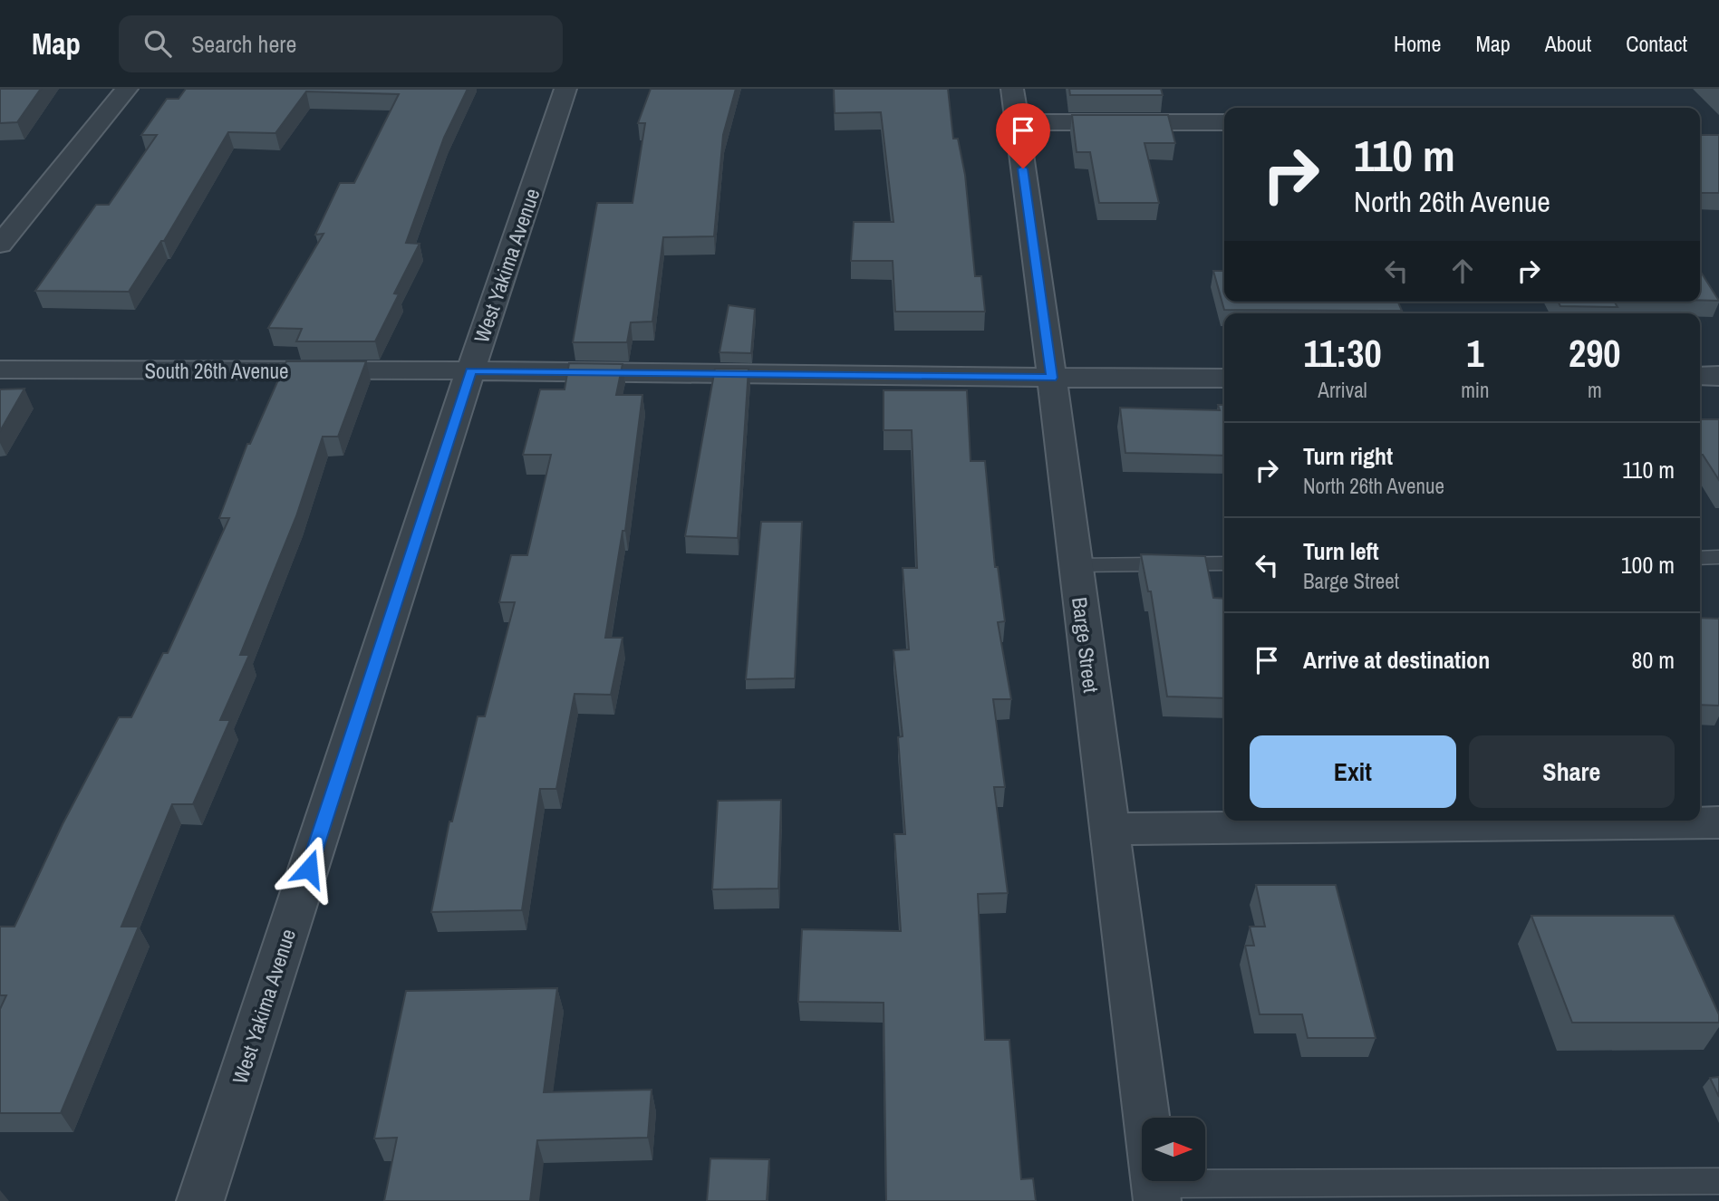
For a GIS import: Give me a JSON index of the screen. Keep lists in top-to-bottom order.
{
  "streets": {
    "street": ["West Yakima Avenue", "South 26th Avenue", "Barge Street"]
  },
  "crossings": [
    ["West Yakima Avenue", "South 26th Avenue"],
    ["South 26th Avenue", "Barge Street"]
  ],
  "north": "right",
  "page": {
    "header": "Map",
    "search": "Search here",
    "nav": [
      "Home",
      "Map",
      "About",
      "Contact"
    ],
    "turn": ["110 m", "North 26th Avenue"],
    "eta": [
      "11:30",
      "Arrival",
      "1",
      "min",
      "290",
      "m"
    ],
    "list": [
      {
        "name": "Turn right",
        "note": "North 26th Avenue",
        "value": "110 m"
      },
      {
        "name": "Turn left",
        "note": "Barge Street",
        "value": "100 m"
      },
      {
        "name": "Arrive at destination",
        "value": "80 m"
      }
    ],
    "buttons": ["Exit", "Share"]
  }
}
